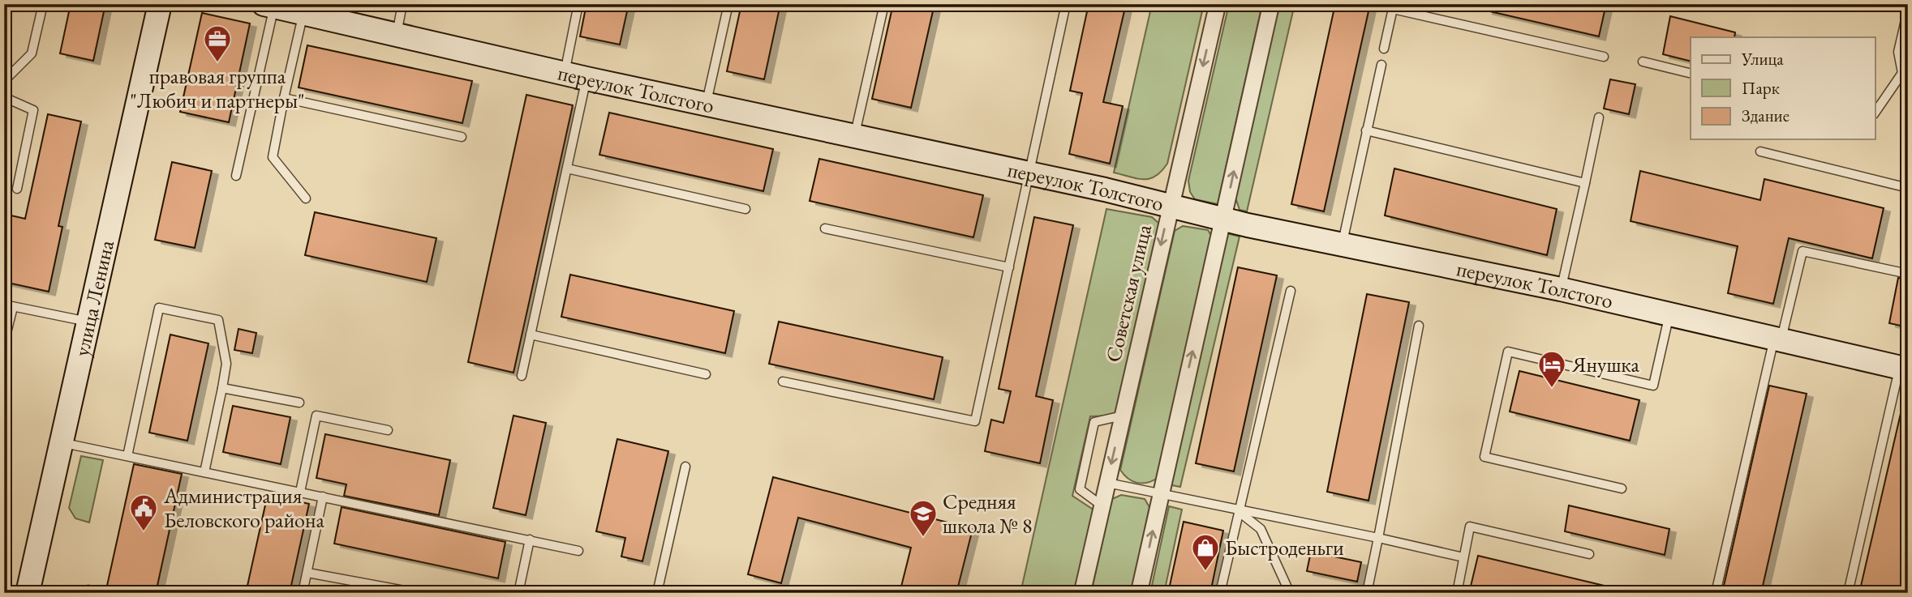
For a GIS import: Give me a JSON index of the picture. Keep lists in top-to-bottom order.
{
  "streets": {
    "street": ["переулок Толстого", "Советская улица", "улица Ленина"]
  },
  "crossings": [
    ["переулок Толстого", "Советская улица"]
  ],
  "places": {
    "office": ["правовая группа \"Любич и партнеры\""],
    "hotel": ["Янушка"],
    "public building": ["Администрация Беловского района"],
    "school or university": ["Средняя школа № 8"],
    "shop": ["Быстроденьги"]
  },
  "legend": ["Улица", "Парк", "Здание"]
}
